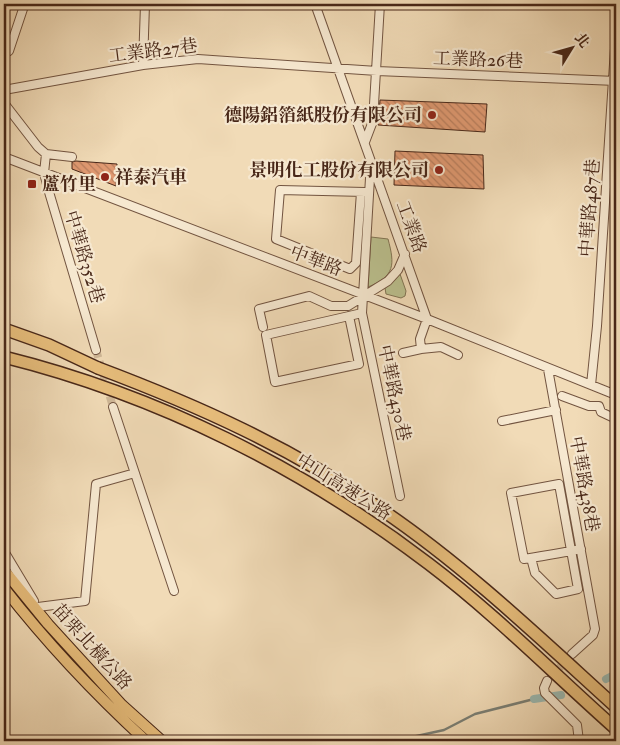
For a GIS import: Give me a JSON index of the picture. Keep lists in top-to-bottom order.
{
  "streets": {
    "highway": ["中山高速公路"],
    "main road": ["苗栗北橫公路"],
    "street": [
      "工業路27巷",
      "工業路26巷",
      "中華路487巷",
      "工業路",
      "中華路352巷",
      "中華路",
      "中華路430巷",
      "中華路438巷"
    ]
  },
  "crossings": [
    ["工業路27巷", "工業路26巷"],
    ["工業路27巷", "工業路"],
    ["工業路26巷", "中華路487巷"],
    ["工業路26巷", "工業路"],
    ["中華路487巷", "中華路"],
    ["工業路", "中華路"],
    ["中華路352巷", "中華路"],
    ["中華路", "中華路430巷"],
    ["中華路", "中華路438巷"]
  ],
  "places": {
    "other": ["德陽鋁箔紙股份有限公司", "景明化工股份有限公司", "祥泰汽車"],
    "transit": ["蘆竹里"]
  },
  "north": "top right"
}
